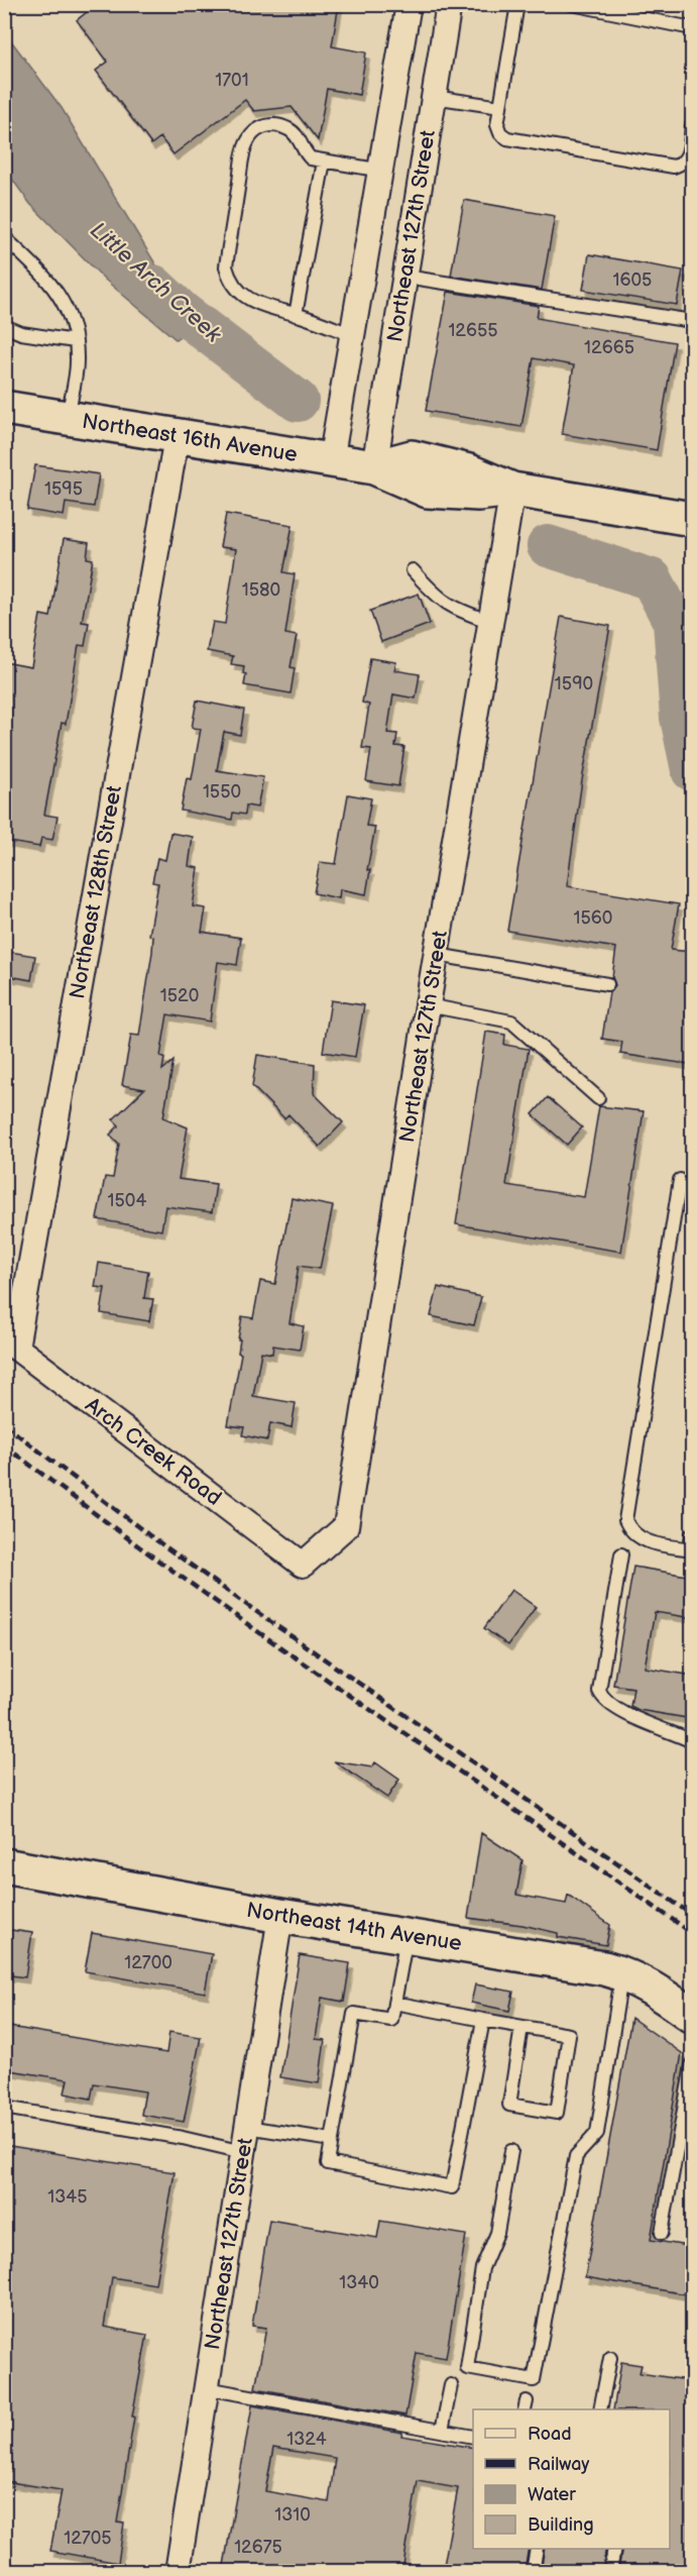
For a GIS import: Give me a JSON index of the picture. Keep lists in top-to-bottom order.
{
  "streets": {
    "street": [
      "Northeast 127th Street",
      "Northeast 16th Avenue",
      "Northeast 128th Street",
      "Arch Creek Road",
      "Northeast 14th Avenue"
    ]
  },
  "crossings": [
    ["Northeast 127th Street", "Northeast 16th Avenue"],
    ["Northeast 127th Street", "Arch Creek Road"],
    ["Northeast 127th Street", "Northeast 14th Avenue"],
    ["Northeast 16th Avenue", "Northeast 128th Street"],
    ["Northeast 128th Street", "Arch Creek Road"]
  ],
  "water": ["Little Arch Creek"],
  "house_numbers": [
    "1701",
    "1605",
    "12655",
    "12665",
    "1595",
    "1580",
    "1590",
    "1550",
    "1560",
    "1520",
    "1504",
    "12700",
    "1345",
    "1340",
    "1324",
    "1310",
    "12705",
    "12675"
  ],
  "legend": [
    "Road",
    "Railway",
    "Water",
    "Building"
  ]
}
